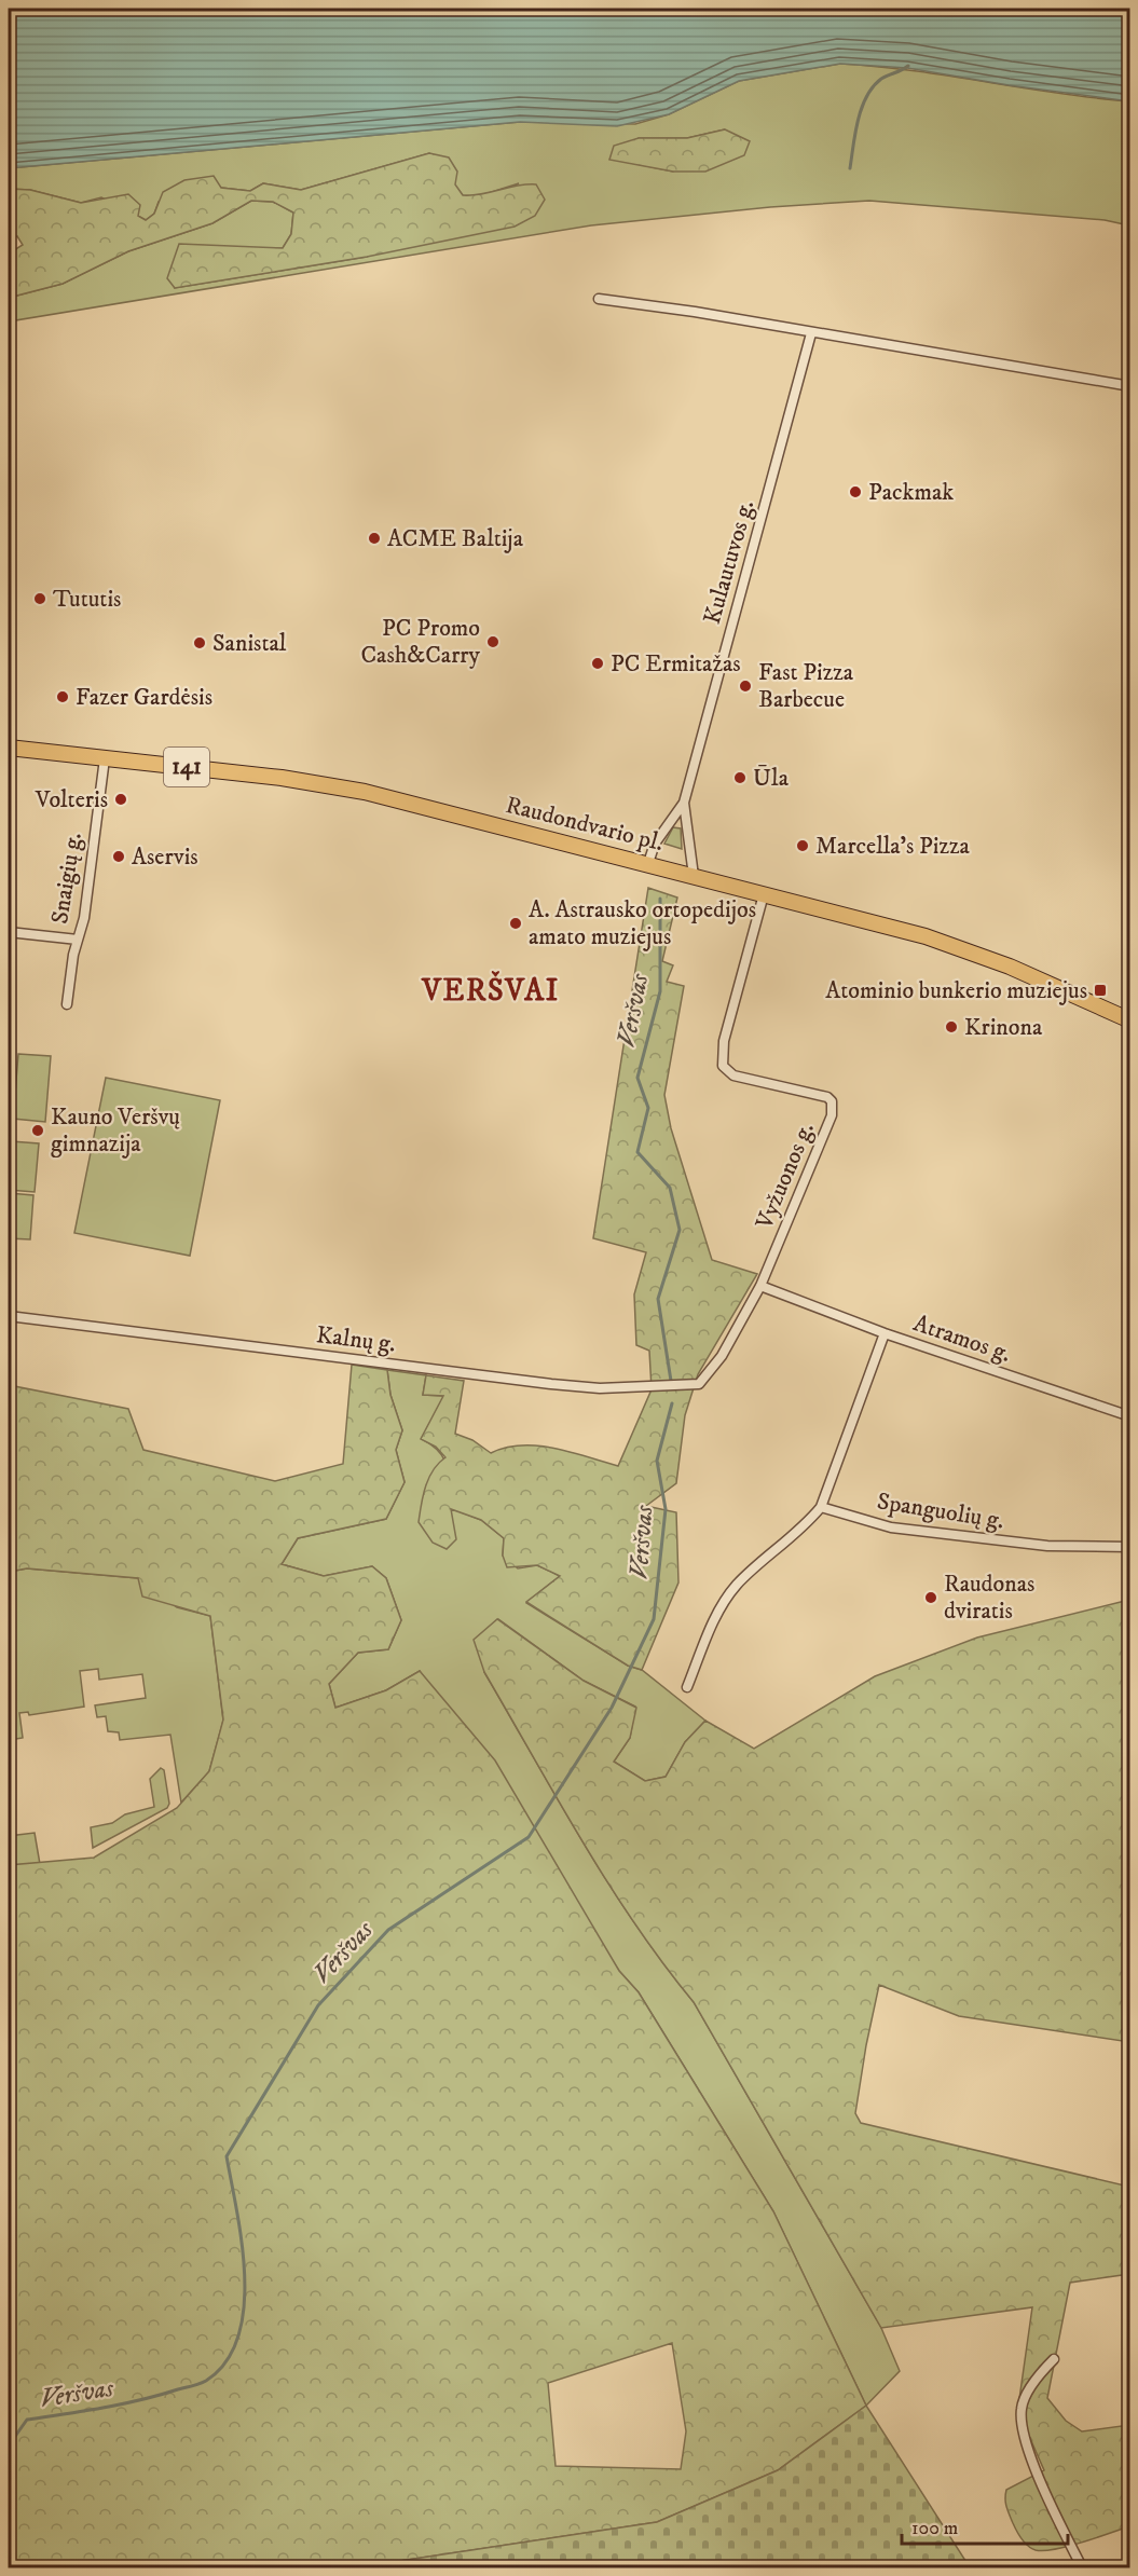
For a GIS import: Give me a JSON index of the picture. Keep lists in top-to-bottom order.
{
  "streets": {
    "main road": ["141", "Raudondvario pl."],
    "street": [
      "Kulautuvos g.",
      "Snaigių g.",
      "Vyžuonos g.",
      "Atramos g.",
      "Kalnų g.",
      "Spanguolių g."
    ]
  },
  "crossings": [
    ["Kulautuvos g.", "Raudondvario pl."],
    ["Raudondvario pl.", "Snaigių g."],
    ["Raudondvario pl.", "Vyžuonos g."],
    ["Vyžuonos g.", "Kalnų g."],
    ["Atramos g.", "Spanguolių g."]
  ],
  "districts": ["VERŠVAI"],
  "water": ["Veršvas"],
  "places": {
    "other": [
      "Packmak",
      "ACME Baltija",
      "Tututis",
      "PC Promo Cash&Carry",
      "Sanistal",
      "PC Ermitažas",
      "Fast Pizza Barbecue",
      "Fazer Gardėsis",
      "Ūla",
      "Volteris",
      "Marcella's Pizza",
      "Aservis",
      "A. Astrausko ortopedijos amato muziejus",
      "Krinona",
      "Kauno Veršvų gimnazija",
      "Raudonas dviratis"
    ],
    "transit": ["Atominio bunkerio muziejus"]
  },
  "scale_bar": "100 m"
}
